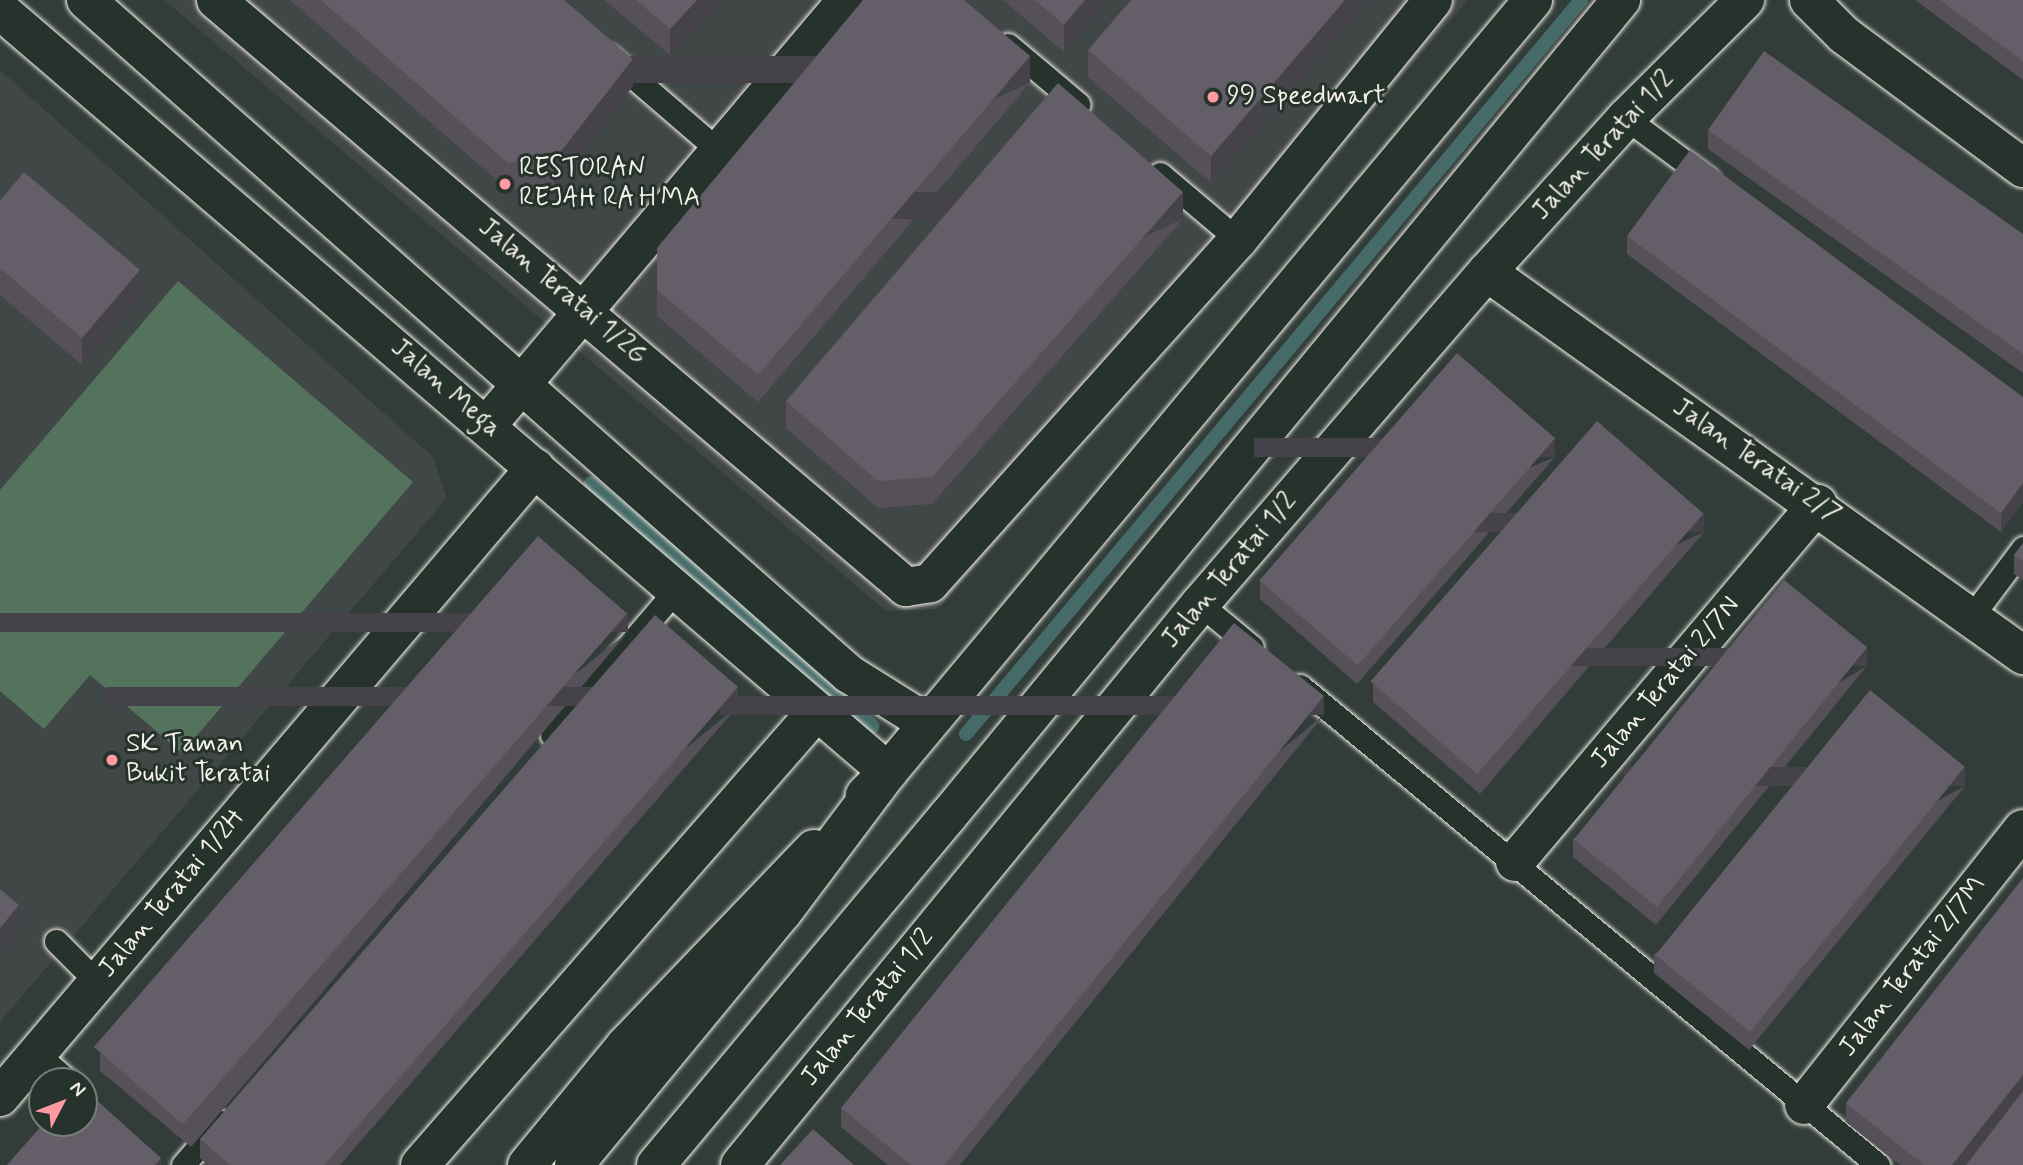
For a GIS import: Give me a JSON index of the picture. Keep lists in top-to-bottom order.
{
  "streets": {
    "main road": [
      "Jalan Teratai 1/2",
      "Jalan Teratai 1/2G",
      "Jalan Mega",
      "Jalan Teratai 2/7",
      "Jalan Teratai 2/7N",
      "Jalan Teratai 1/2H",
      "Jalan Teratai 2/7M"
    ]
  },
  "crossings": [
    ["Jalan Teratai 1/2", "Jalan Teratai 2/7"],
    ["Jalan Mega", "Jalan Teratai 1/2H"],
    ["Jalan Teratai 2/7", "Jalan Teratai 2/7N"]
  ],
  "places": ["99 Speedmart", "RESTORAN REJAH RAＨMA", "SK Taman Bukit Teratai"],
  "north": "top right"
}
